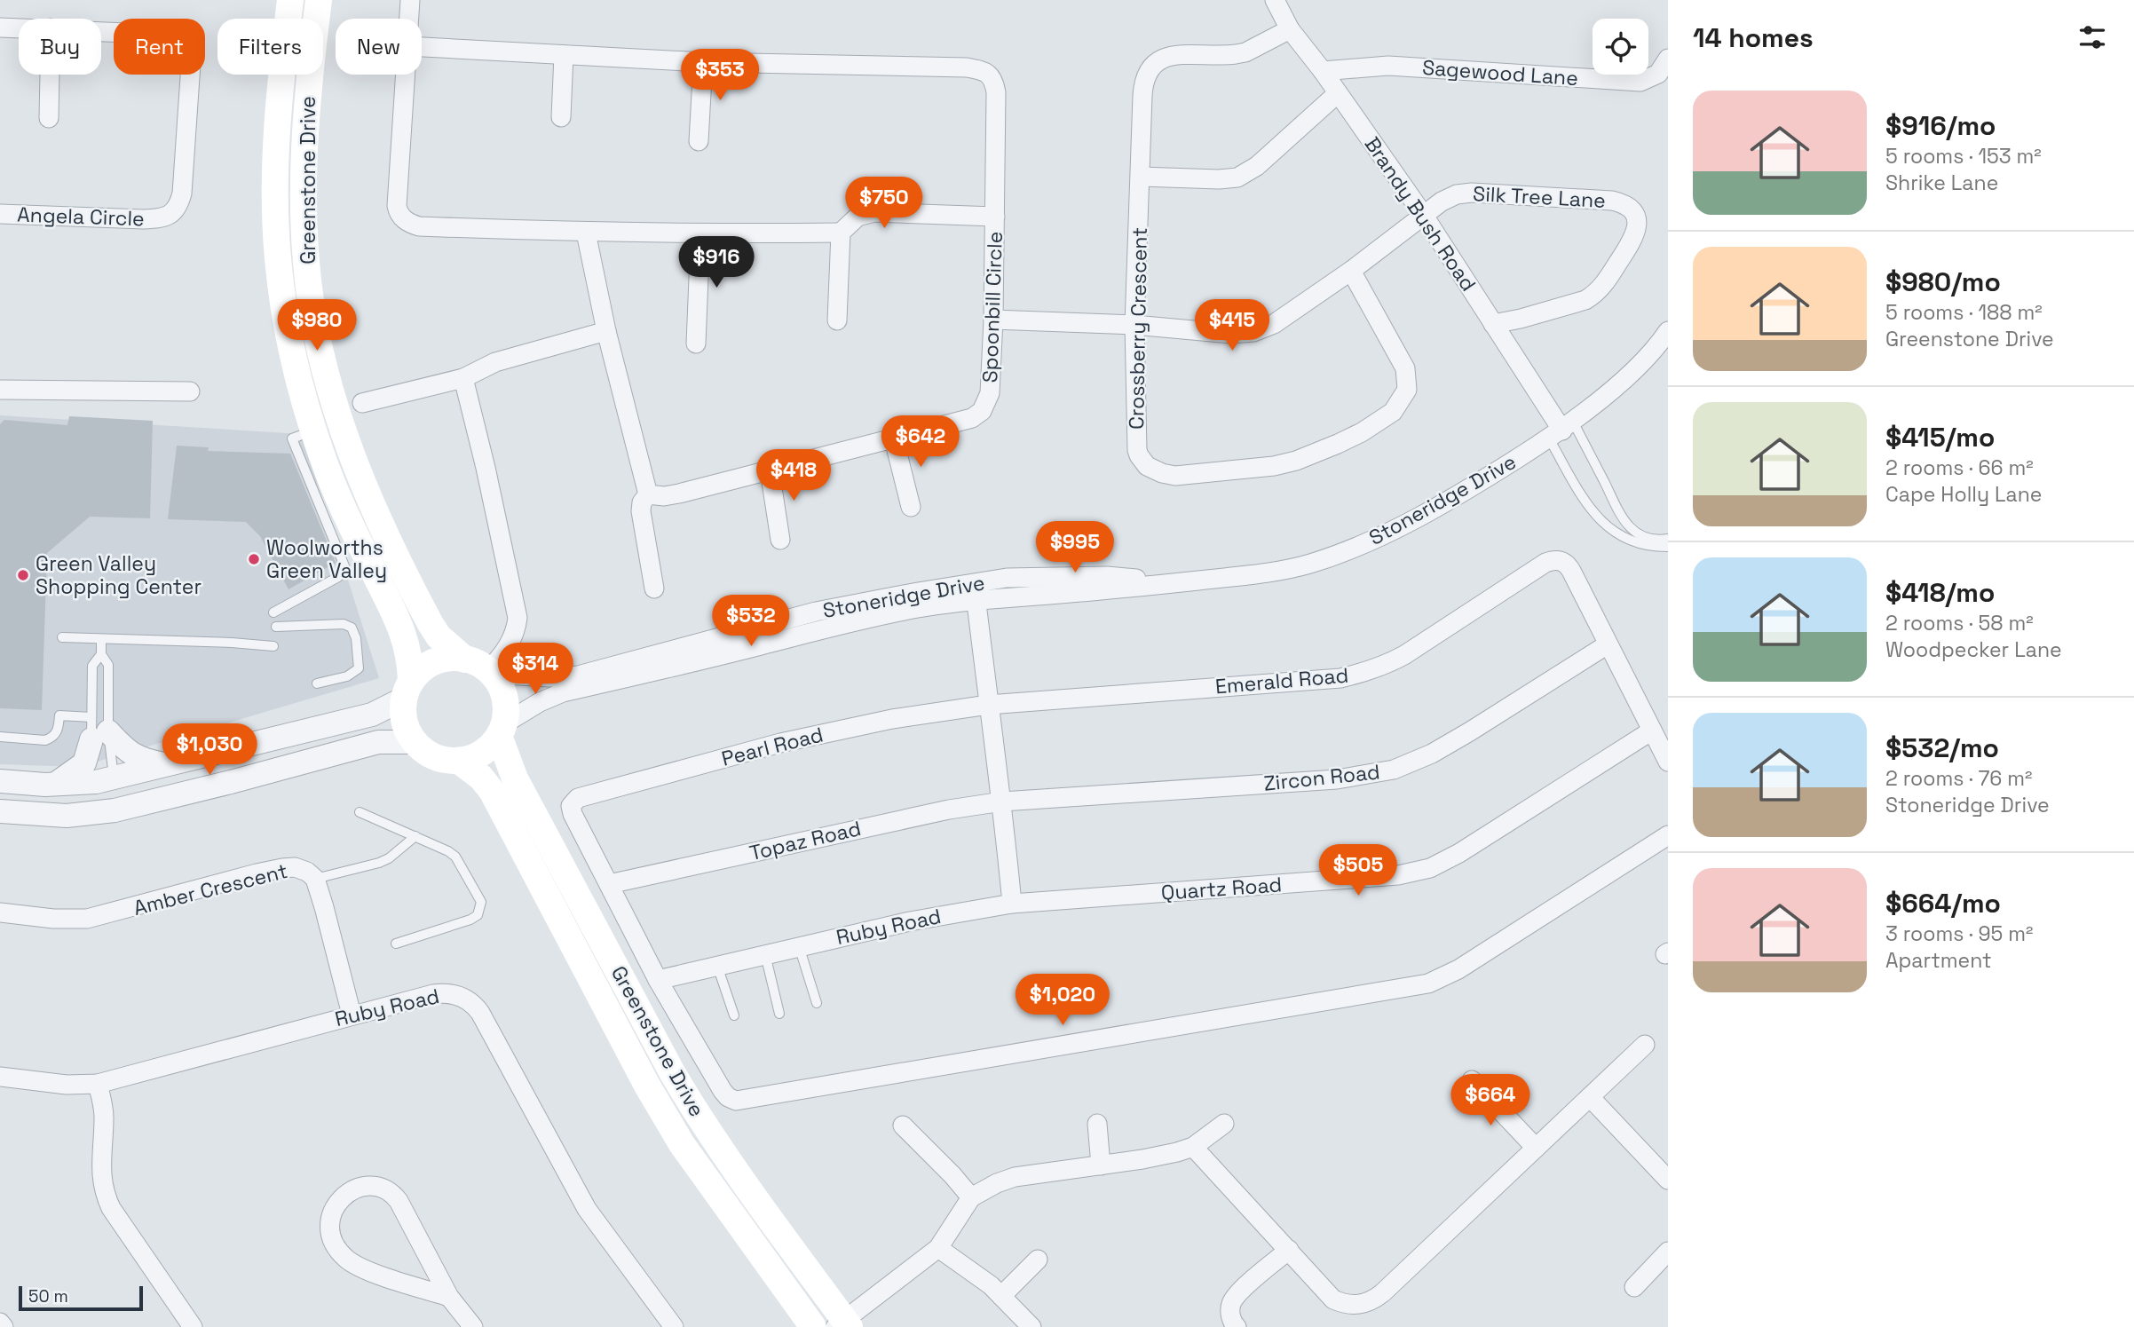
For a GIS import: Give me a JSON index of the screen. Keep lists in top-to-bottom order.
{
  "streets": {
    "main road": ["Greenstone Drive"],
    "street": [
      "Sagewood Lane",
      "Silk Tree Lane",
      "Brandy Bush Road",
      "Angela Circle",
      "Spoonbill Circle",
      "Crossberry Crescent",
      "Stoneridge Drive",
      "Emerald Road",
      "Pearl Road",
      "Zircon Road",
      "Topaz Road",
      "Quartz Road",
      "Amber Crescent",
      "Ruby Road"
    ]
  },
  "crossings": [
    ["Sagewood Lane", "Brandy Bush Road"],
    ["Greenstone Drive", "Stoneridge Drive"],
    ["Silk Tree Lane", "Brandy Bush Road"],
    ["Brandy Bush Road", "Crossberry Crescent"],
    ["Brandy Bush Road", "Stoneridge Drive"],
    ["Emerald Road", "Pearl Road"],
    ["Emerald Road", "Zircon Road"],
    ["Pearl Road", "Topaz Road"],
    ["Zircon Road", "Topaz Road"],
    ["Quartz Road", "Ruby Road"],
    ["Amber Crescent", "Ruby Road"]
  ],
  "places": ["Woolworths Green Valley", "Green Valley Shopping Center"],
  "scale_bar": "50 m",
  "page": {
    "heading": "14 homes",
    "chip": [
      "Buy",
      "Rent",
      "Filters",
      "New"
    ],
    "price": [
      "$353",
      "$750",
      "$916",
      "$980",
      "$415",
      "$642",
      "$418",
      "$995",
      "$532",
      "$314",
      "$1,030",
      "$505",
      "$1,020",
      "$664"
    ],
    "list": [
      {
        "name": "$916/mo",
        "note": "5 rooms · 153 m² · Shrike Lane"
      },
      {
        "name": "$980/mo",
        "note": "5 rooms · 188 m² · Greenstone Drive"
      },
      {
        "name": "$415/mo",
        "note": "2 rooms · 66 m² · Cape Holly Lane"
      },
      {
        "name": "$418/mo",
        "note": "2 rooms · 58 m² · Woodpecker Lane"
      },
      {
        "name": "$532/mo",
        "note": "2 rooms · 76 m² · Stoneridge Drive"
      },
      {
        "name": "$664/mo",
        "note": "3 rooms · 95 m² · Apartment"
      }
    ],
    "scale": "50 m"
  }
}
